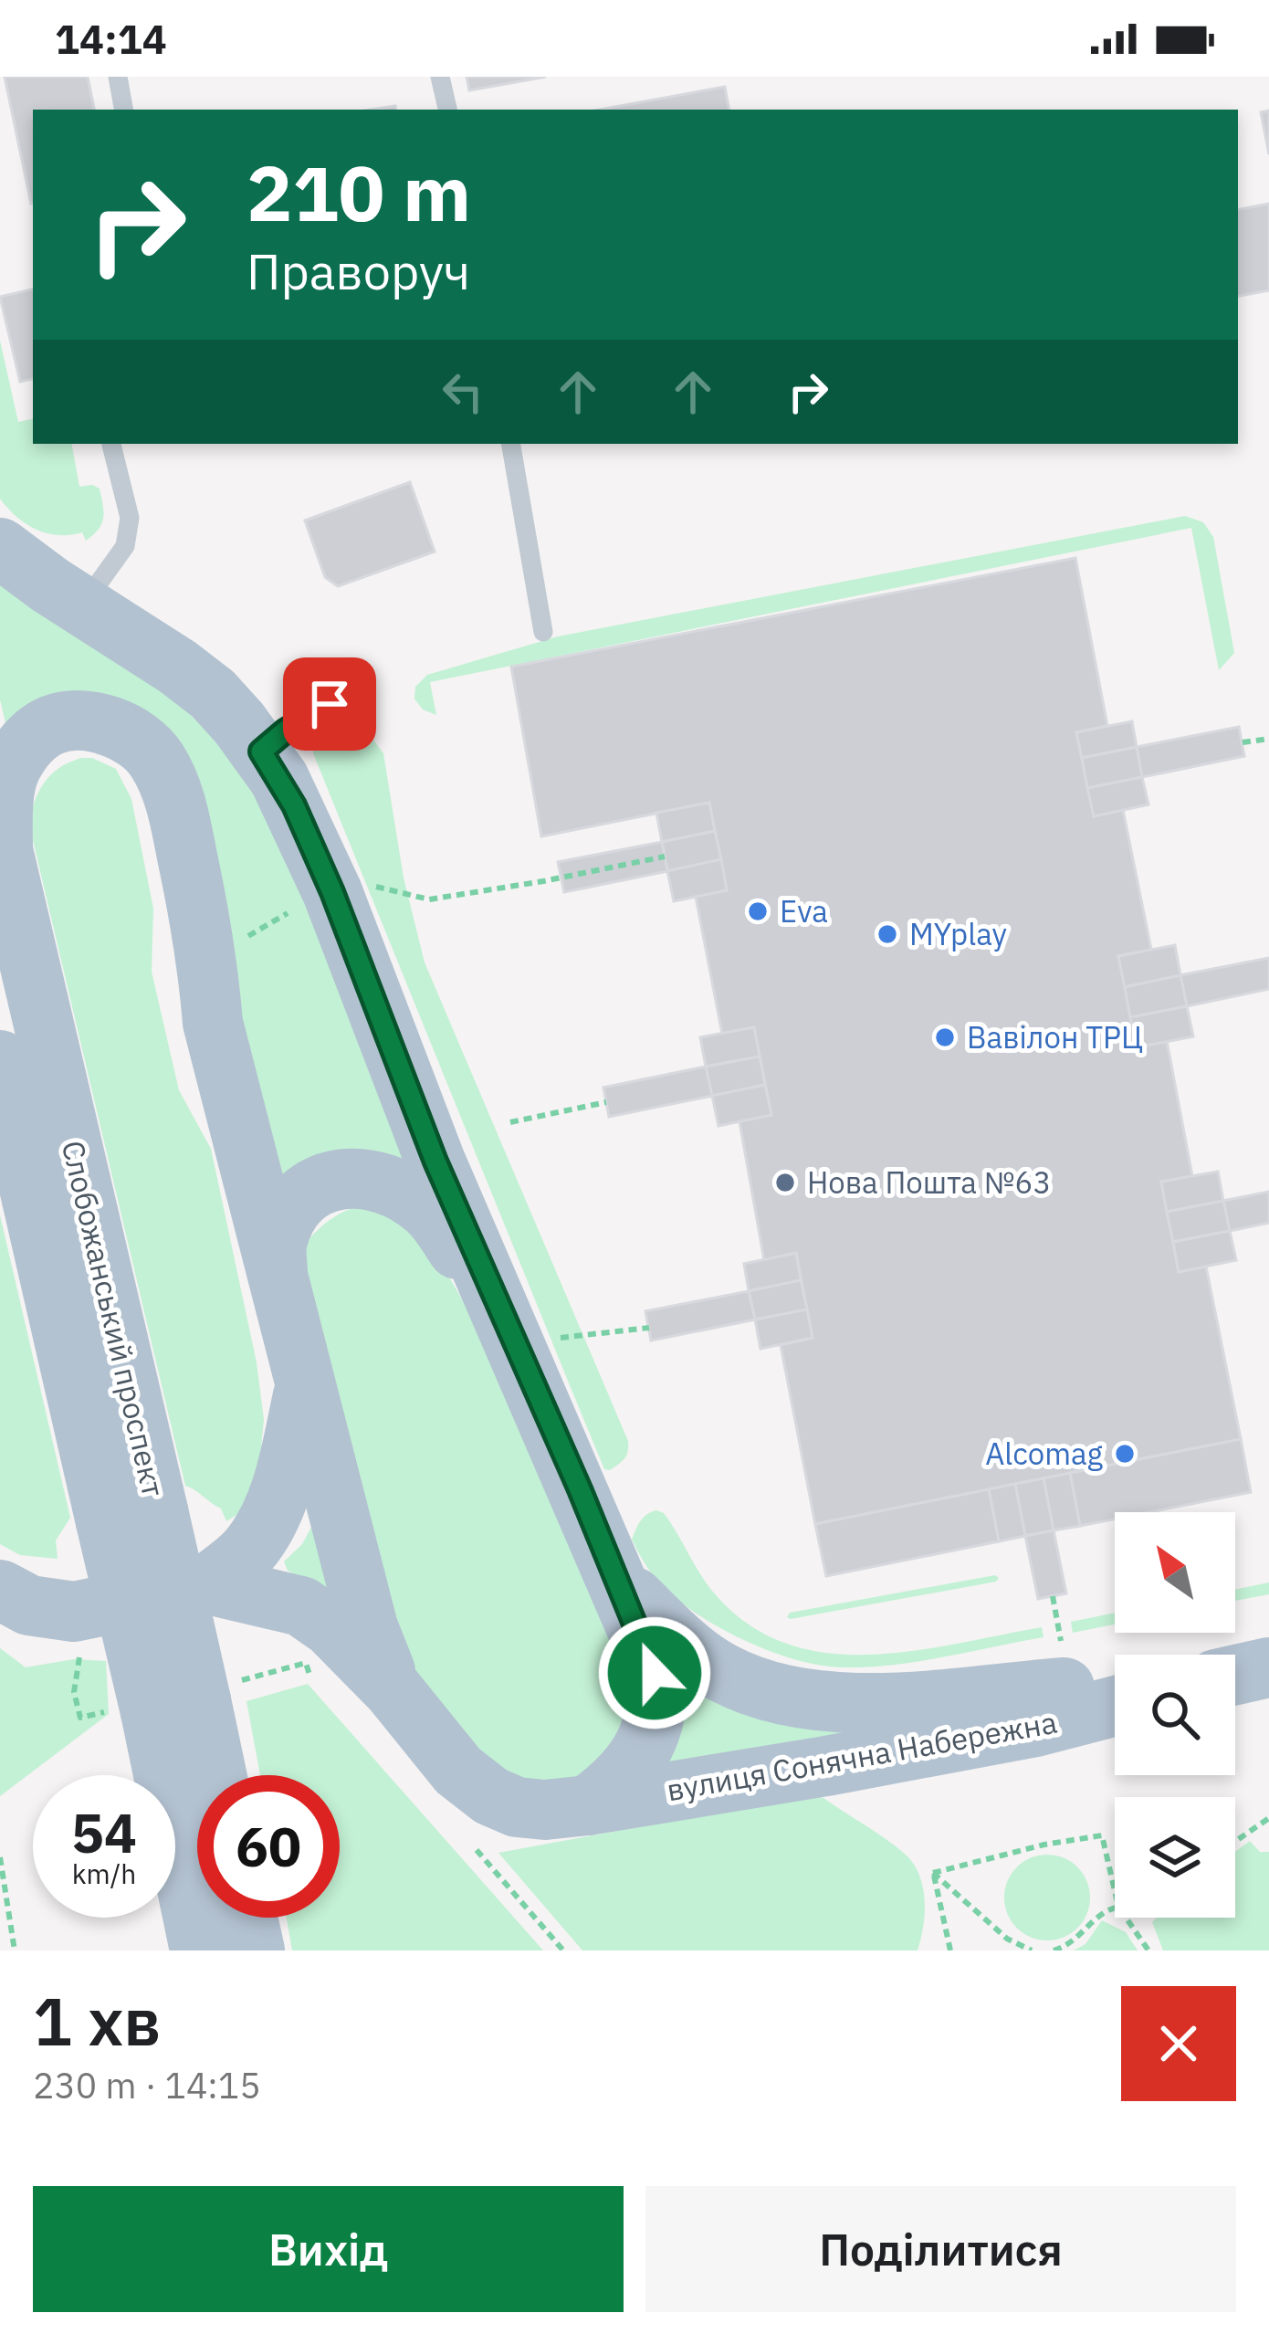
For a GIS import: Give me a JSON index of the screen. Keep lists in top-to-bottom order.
{
  "streets": {
    "main road": ["Слобожанський проспект", "вулиця Сонячна Набережна"]
  },
  "crossings": [
    ["Слобожанський проспект", "вулиця Сонячна Набережна"]
  ],
  "places": [
    "Eva",
    "MYplay",
    "Вавілон ТРЦ",
    "Нова Пошта №63",
    "Alcomag"
  ],
  "north": "top left",
  "page": {
    "status": "14:14",
    "turn": ["210 m", "Праворуч"],
    "speed": "54 km/h",
    "limit": "60",
    "heading": ["1 хв", "230 m · 14:15"],
    "buttons": ["Вихід", "Поділитися"]
  }
}
